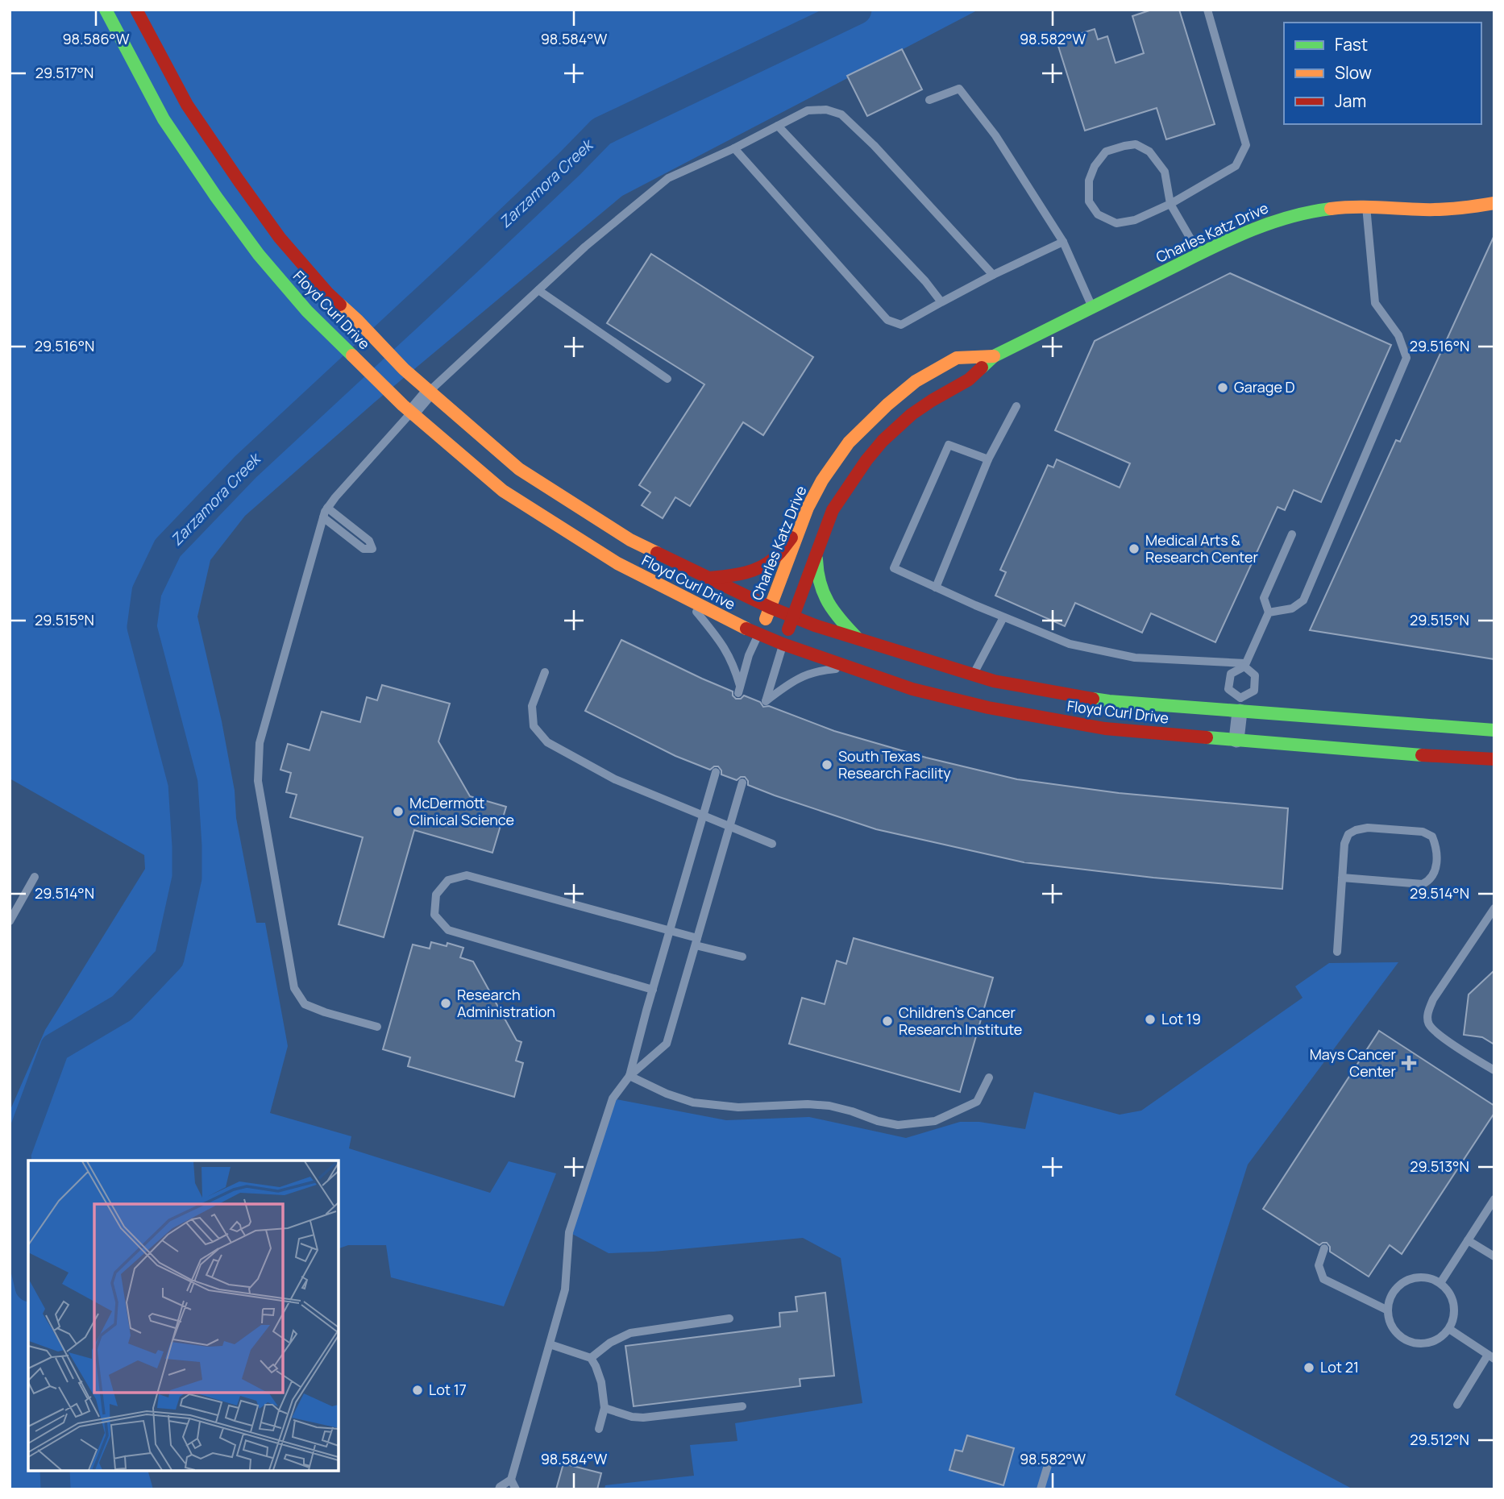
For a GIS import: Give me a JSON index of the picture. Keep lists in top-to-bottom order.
{
  "streets": {
    "street": ["Charles Katz Drive", "Floyd Curl Drive"]
  },
  "crossings": [
    ["Charles Katz Drive", "Floyd Curl Drive"]
  ],
  "water": ["Zarzamora Creek"],
  "places": {
    "other": [
      "Garage D",
      "Medical Arts & Research Center",
      "South Texas Research Facility",
      "McDermott Clinical Science",
      "Research Administration",
      "Lot 19",
      "Children's Cancer Research Institute",
      "Lot 21",
      "Lot 17"
    ],
    "health": ["Mays Cancer Center"]
  },
  "legend": ["Fast", "Slow", "Jam"],
  "coordinates": [
    "98.586°W",
    "98.584°W",
    "98.582°W",
    "29.517°N",
    "29.516°N",
    "29.515°N",
    "29.514°N",
    "29.513°N",
    "29.512°N"
  ]
}
